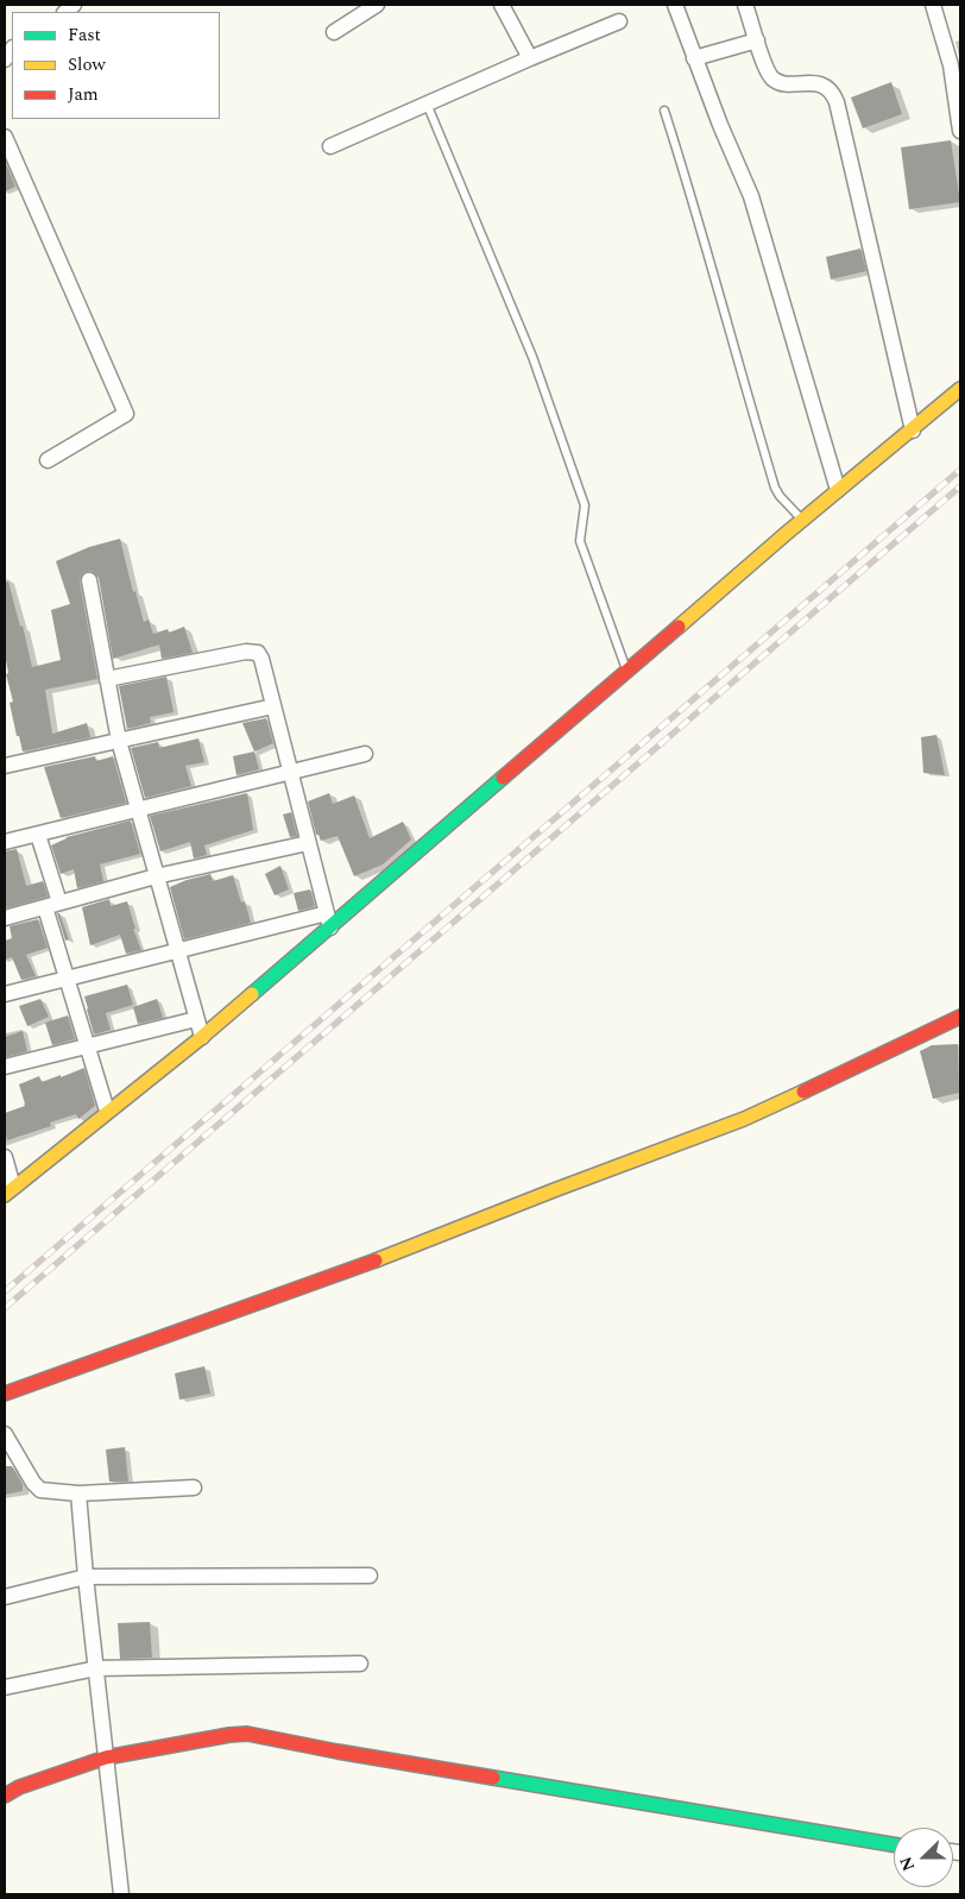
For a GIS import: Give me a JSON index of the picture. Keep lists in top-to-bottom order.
{
  "legend": ["Fast", "Slow", "Jam"],
  "north": "left"
}
